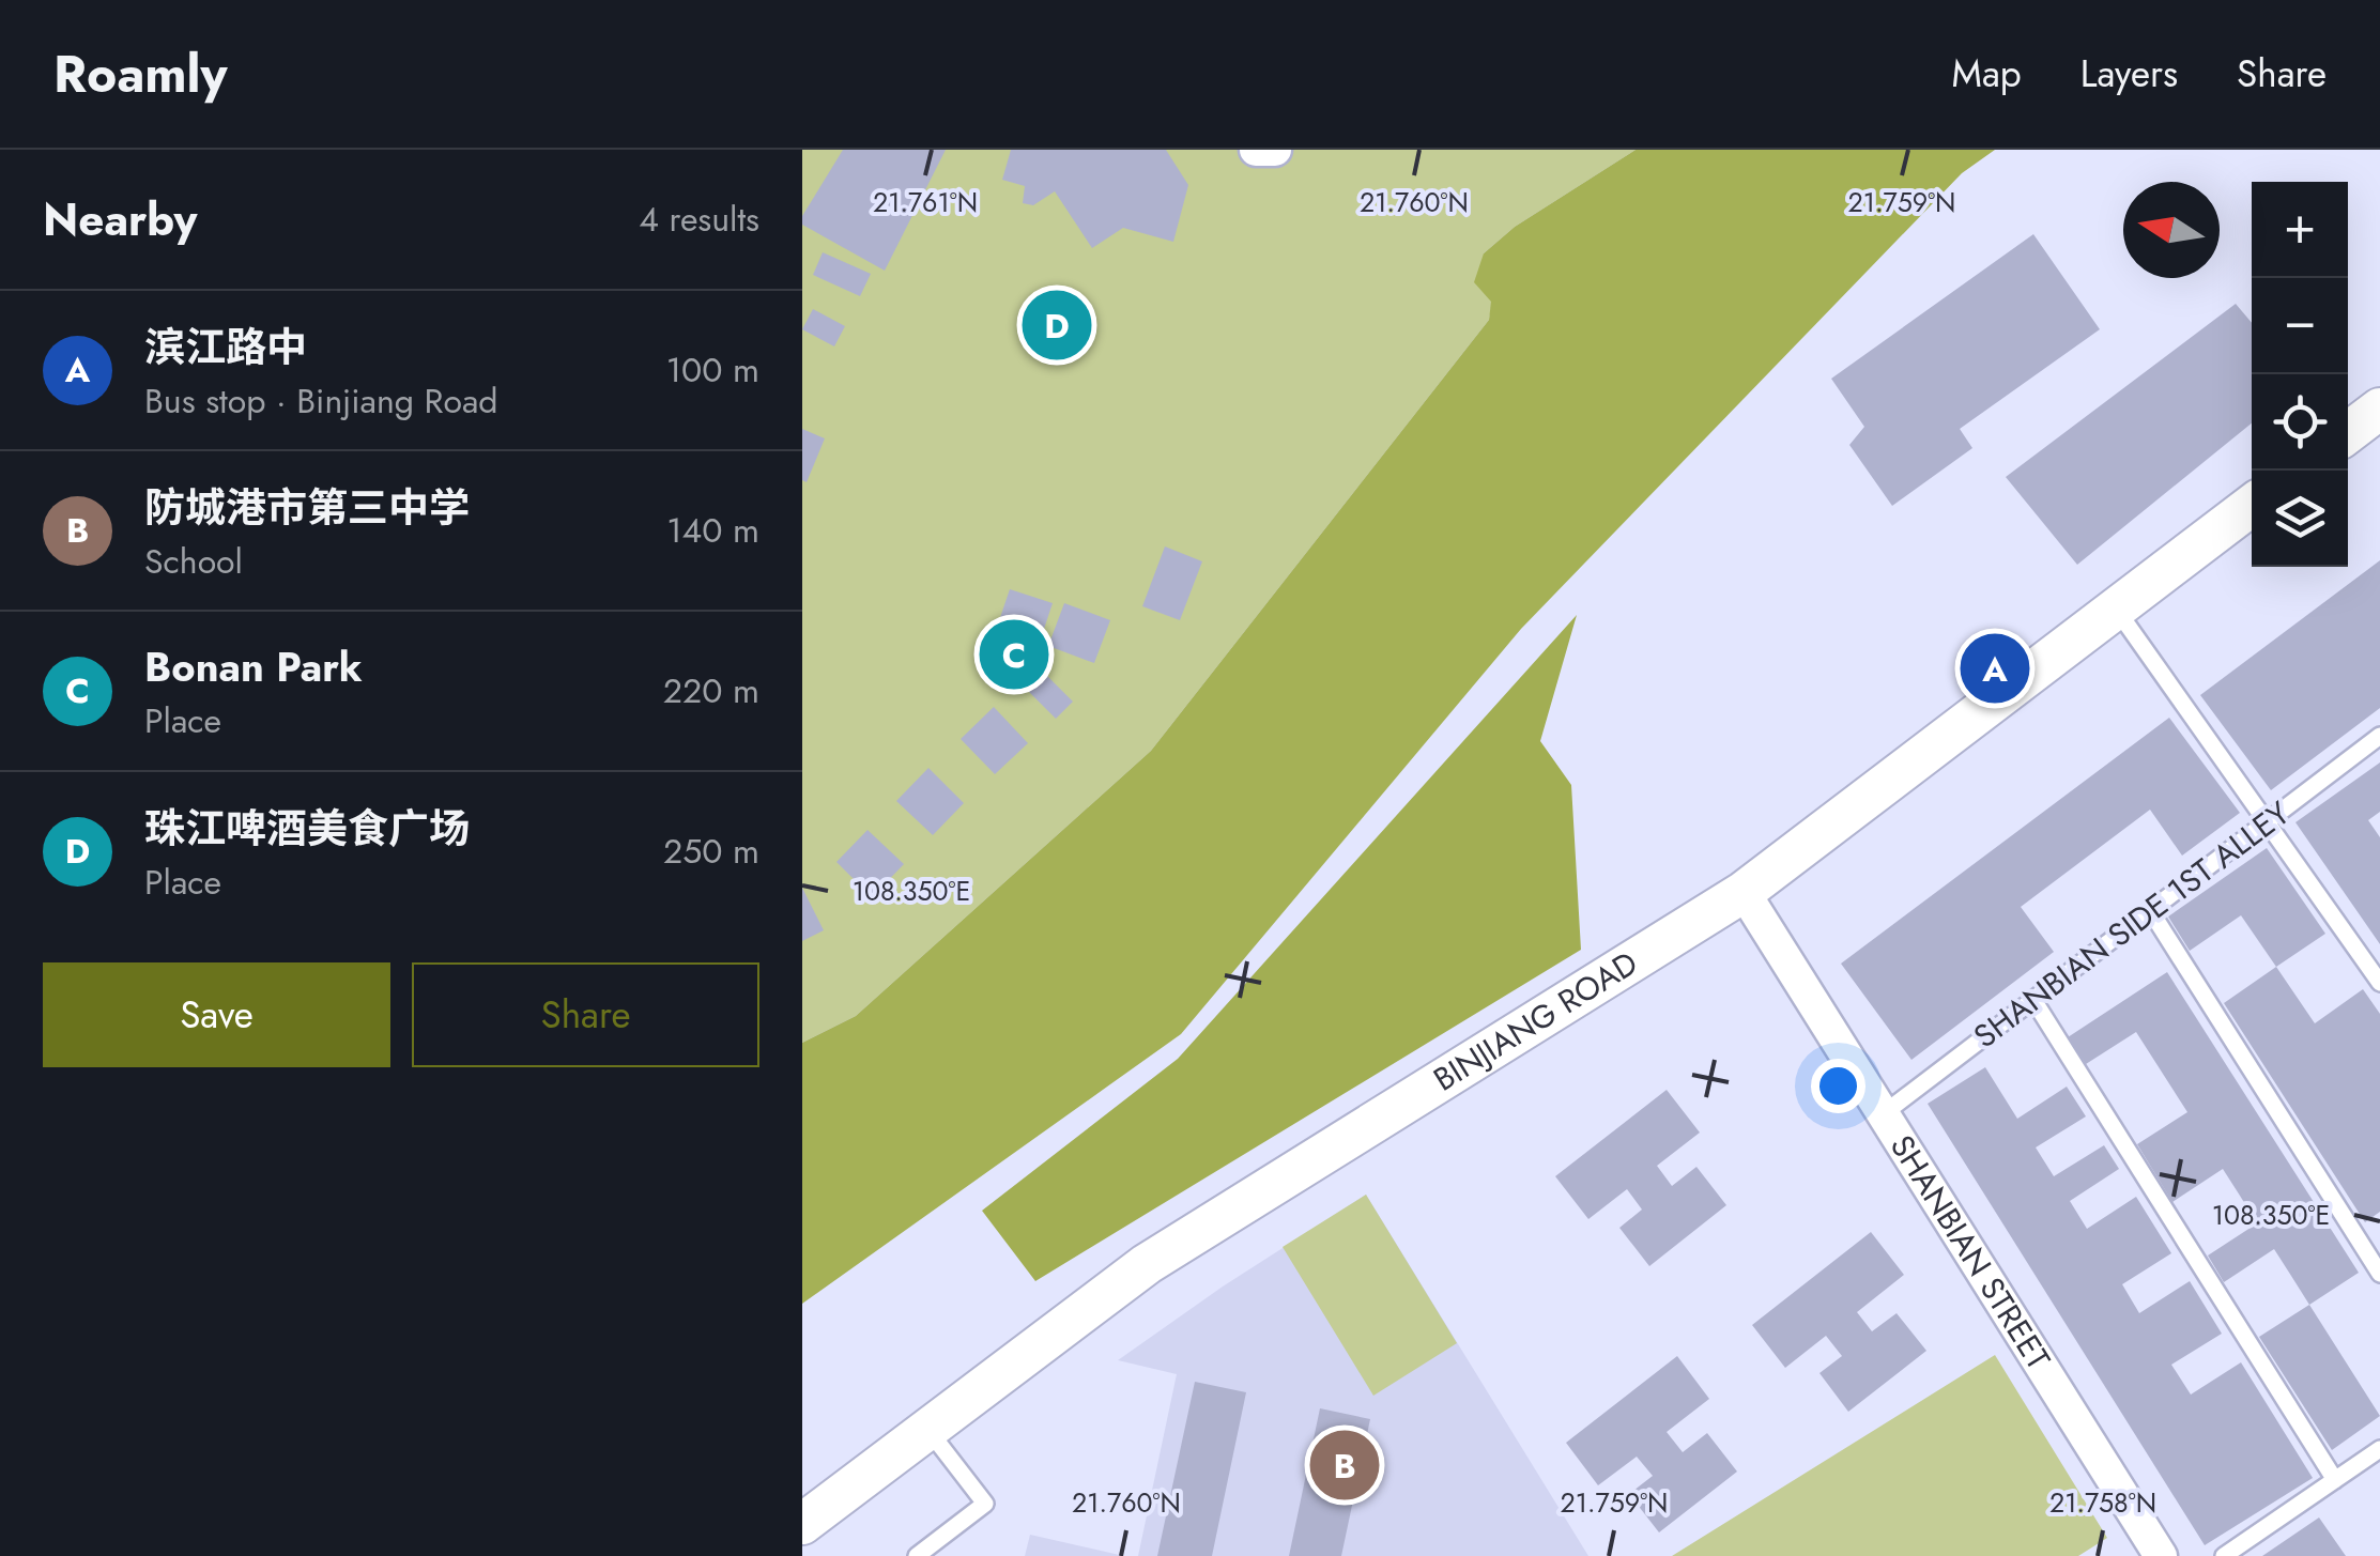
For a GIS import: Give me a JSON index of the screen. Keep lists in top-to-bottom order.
{
  "streets": {
    "street": ["BINJIANG ROAD", "SHANBIAN STREET"],
    "lane": ["SHANBIAN SIDE 1ST ALLEY"]
  },
  "crossings": [
    ["SHANBIAN SIDE 1ST ALLEY", "SHANBIAN STREET"],
    ["BINJIANG ROAD", "SHANBIAN STREET"]
  ],
  "north": "left",
  "page": {
    "header": "Roamly",
    "nav": ["Map", "Layers", "Share"],
    "heading": ["Nearby", "4 results"],
    "map_buttons": ["+", "−"],
    "pins": [
      "D",
      "C",
      "A",
      "B"
    ],
    "list": [
      {
        "mark": "A",
        "name": "滨江路中",
        "note": "Bus stop · Binjiang Road",
        "value": "100 m"
      },
      {
        "mark": "B",
        "name": "防城港市第三中学",
        "note": "School",
        "value": "140 m"
      },
      {
        "mark": "C",
        "name": "Bonan Park",
        "note": "Place",
        "value": "220 m"
      },
      {
        "mark": "D",
        "name": "珠江啤酒美食广场",
        "note": "Place",
        "value": "250 m"
      }
    ],
    "buttons": ["Save", "Share"]
  },
  "coordinates": [
    "21.761°N",
    "21.760°N",
    "21.759°N",
    "108.350°E",
    "21.758°N"
  ]
}
